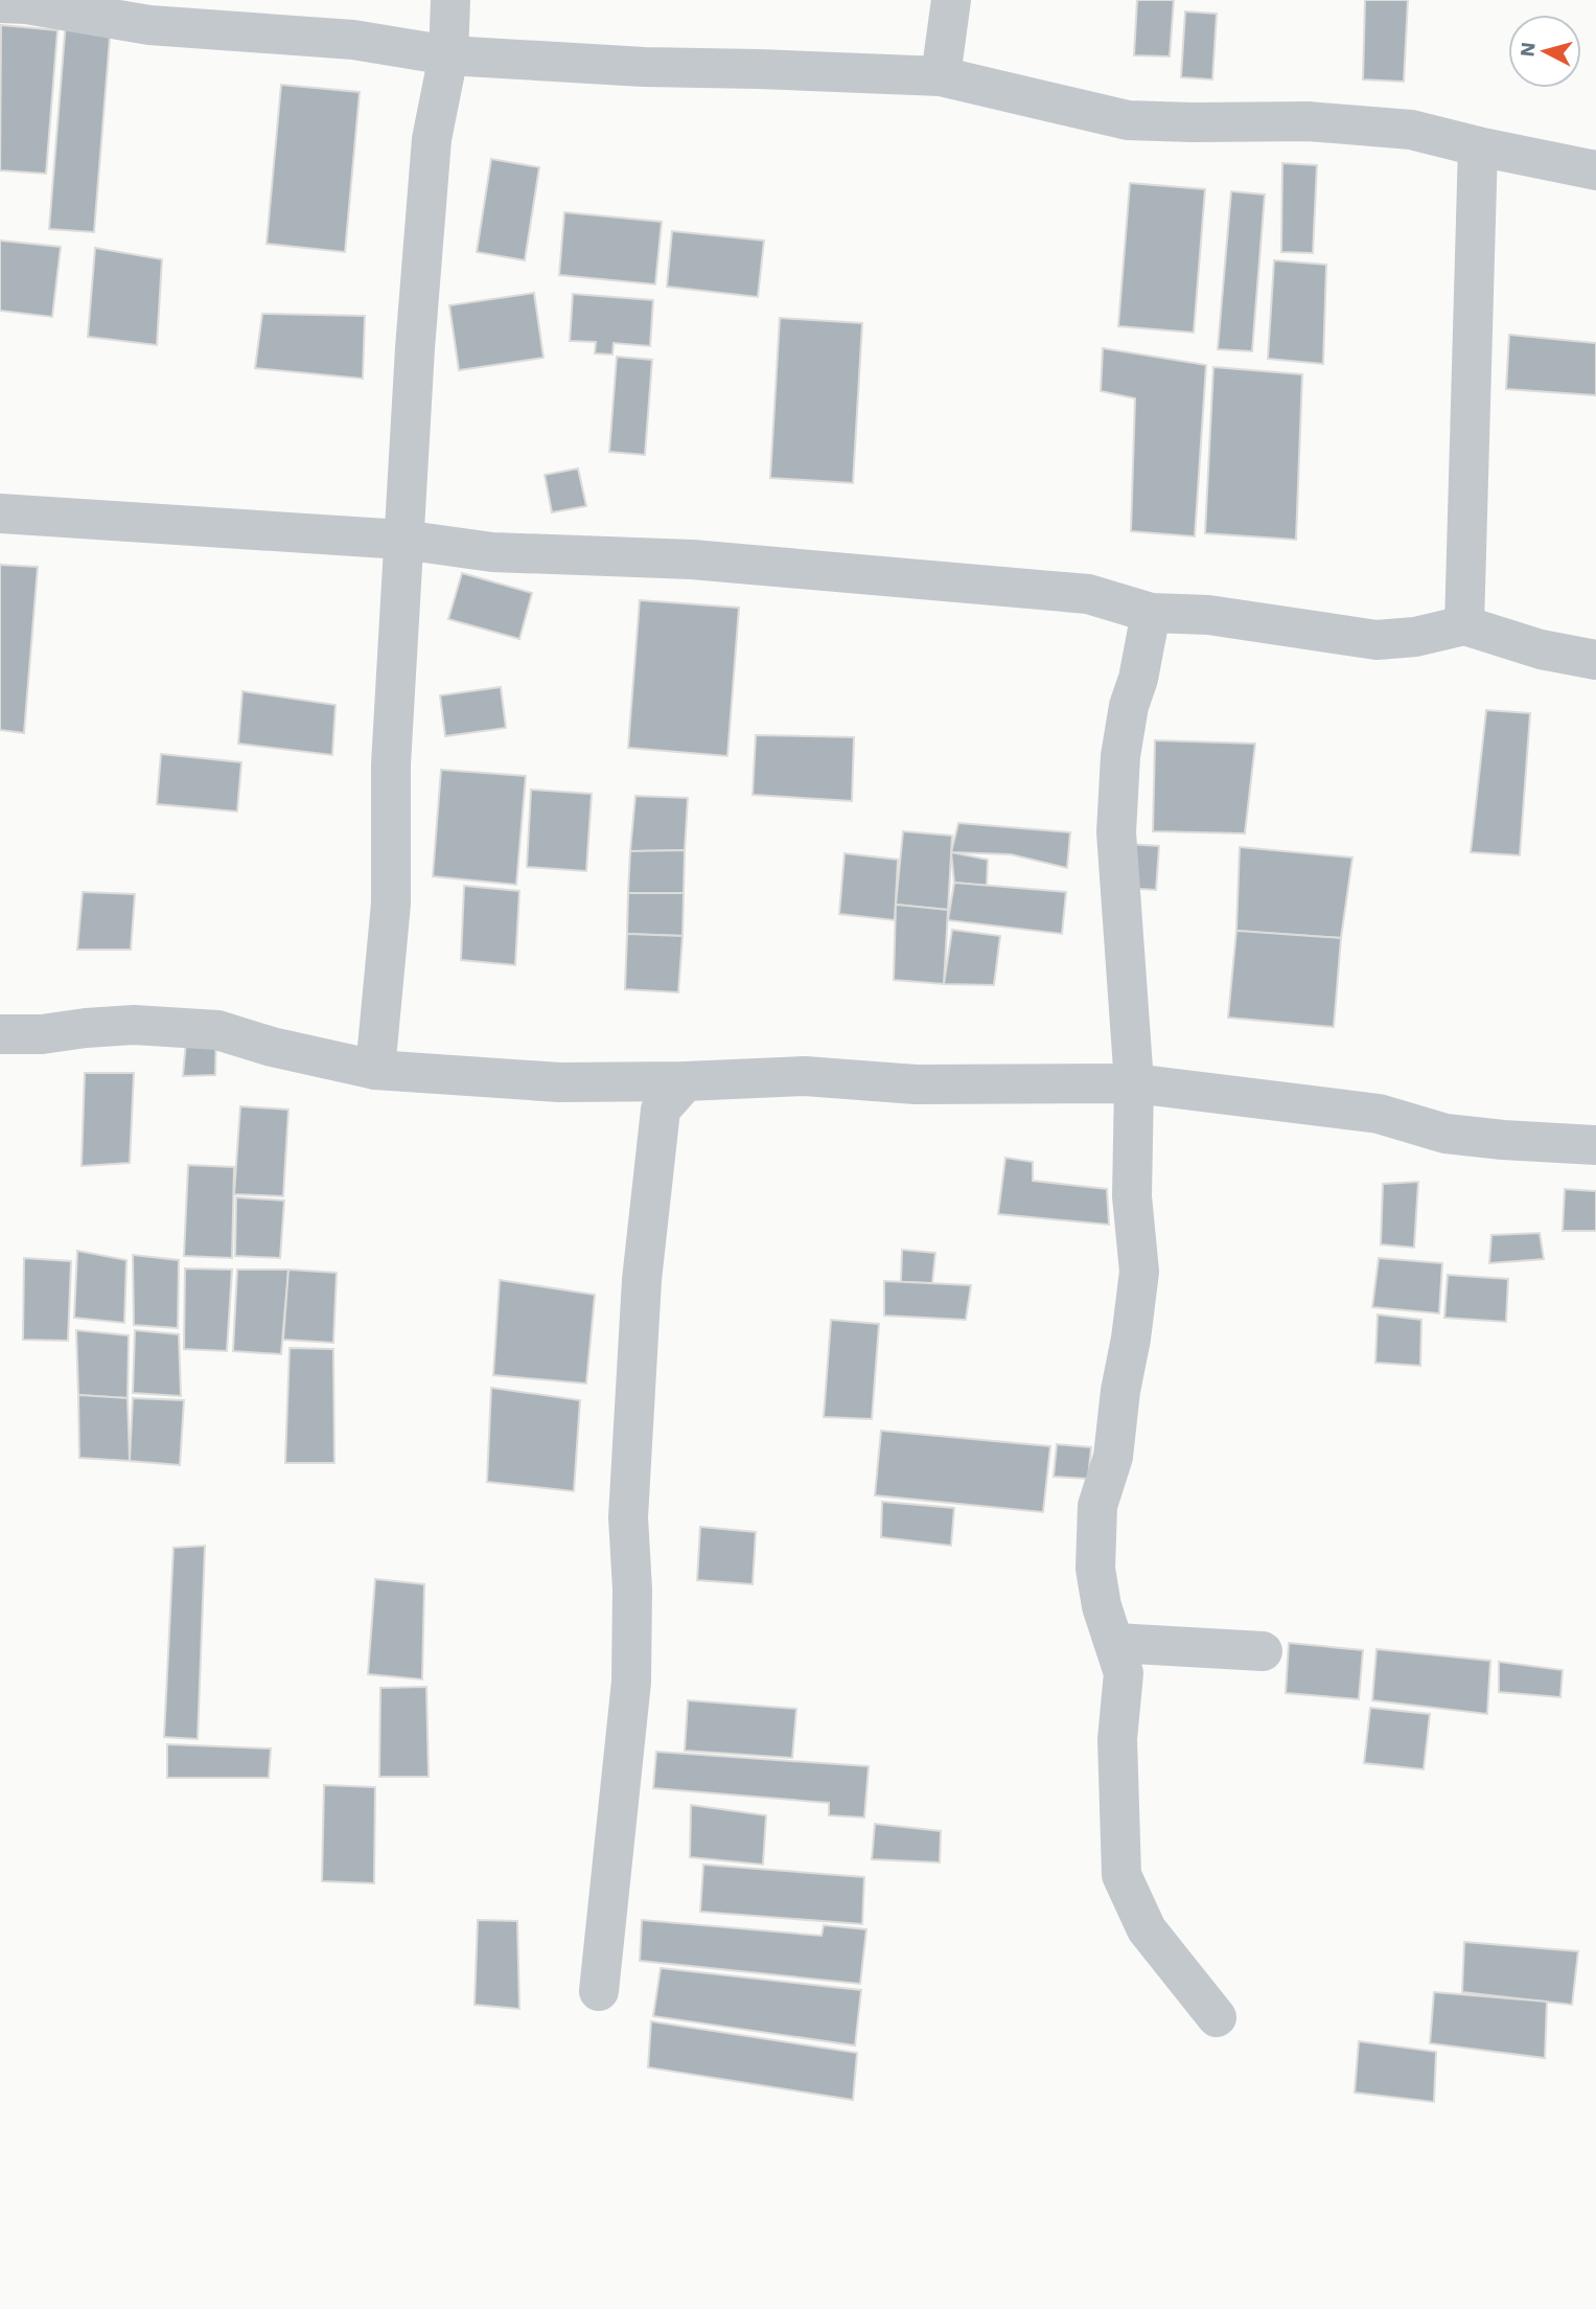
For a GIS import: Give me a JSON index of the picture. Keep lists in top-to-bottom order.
{
  "north": "left"
}
